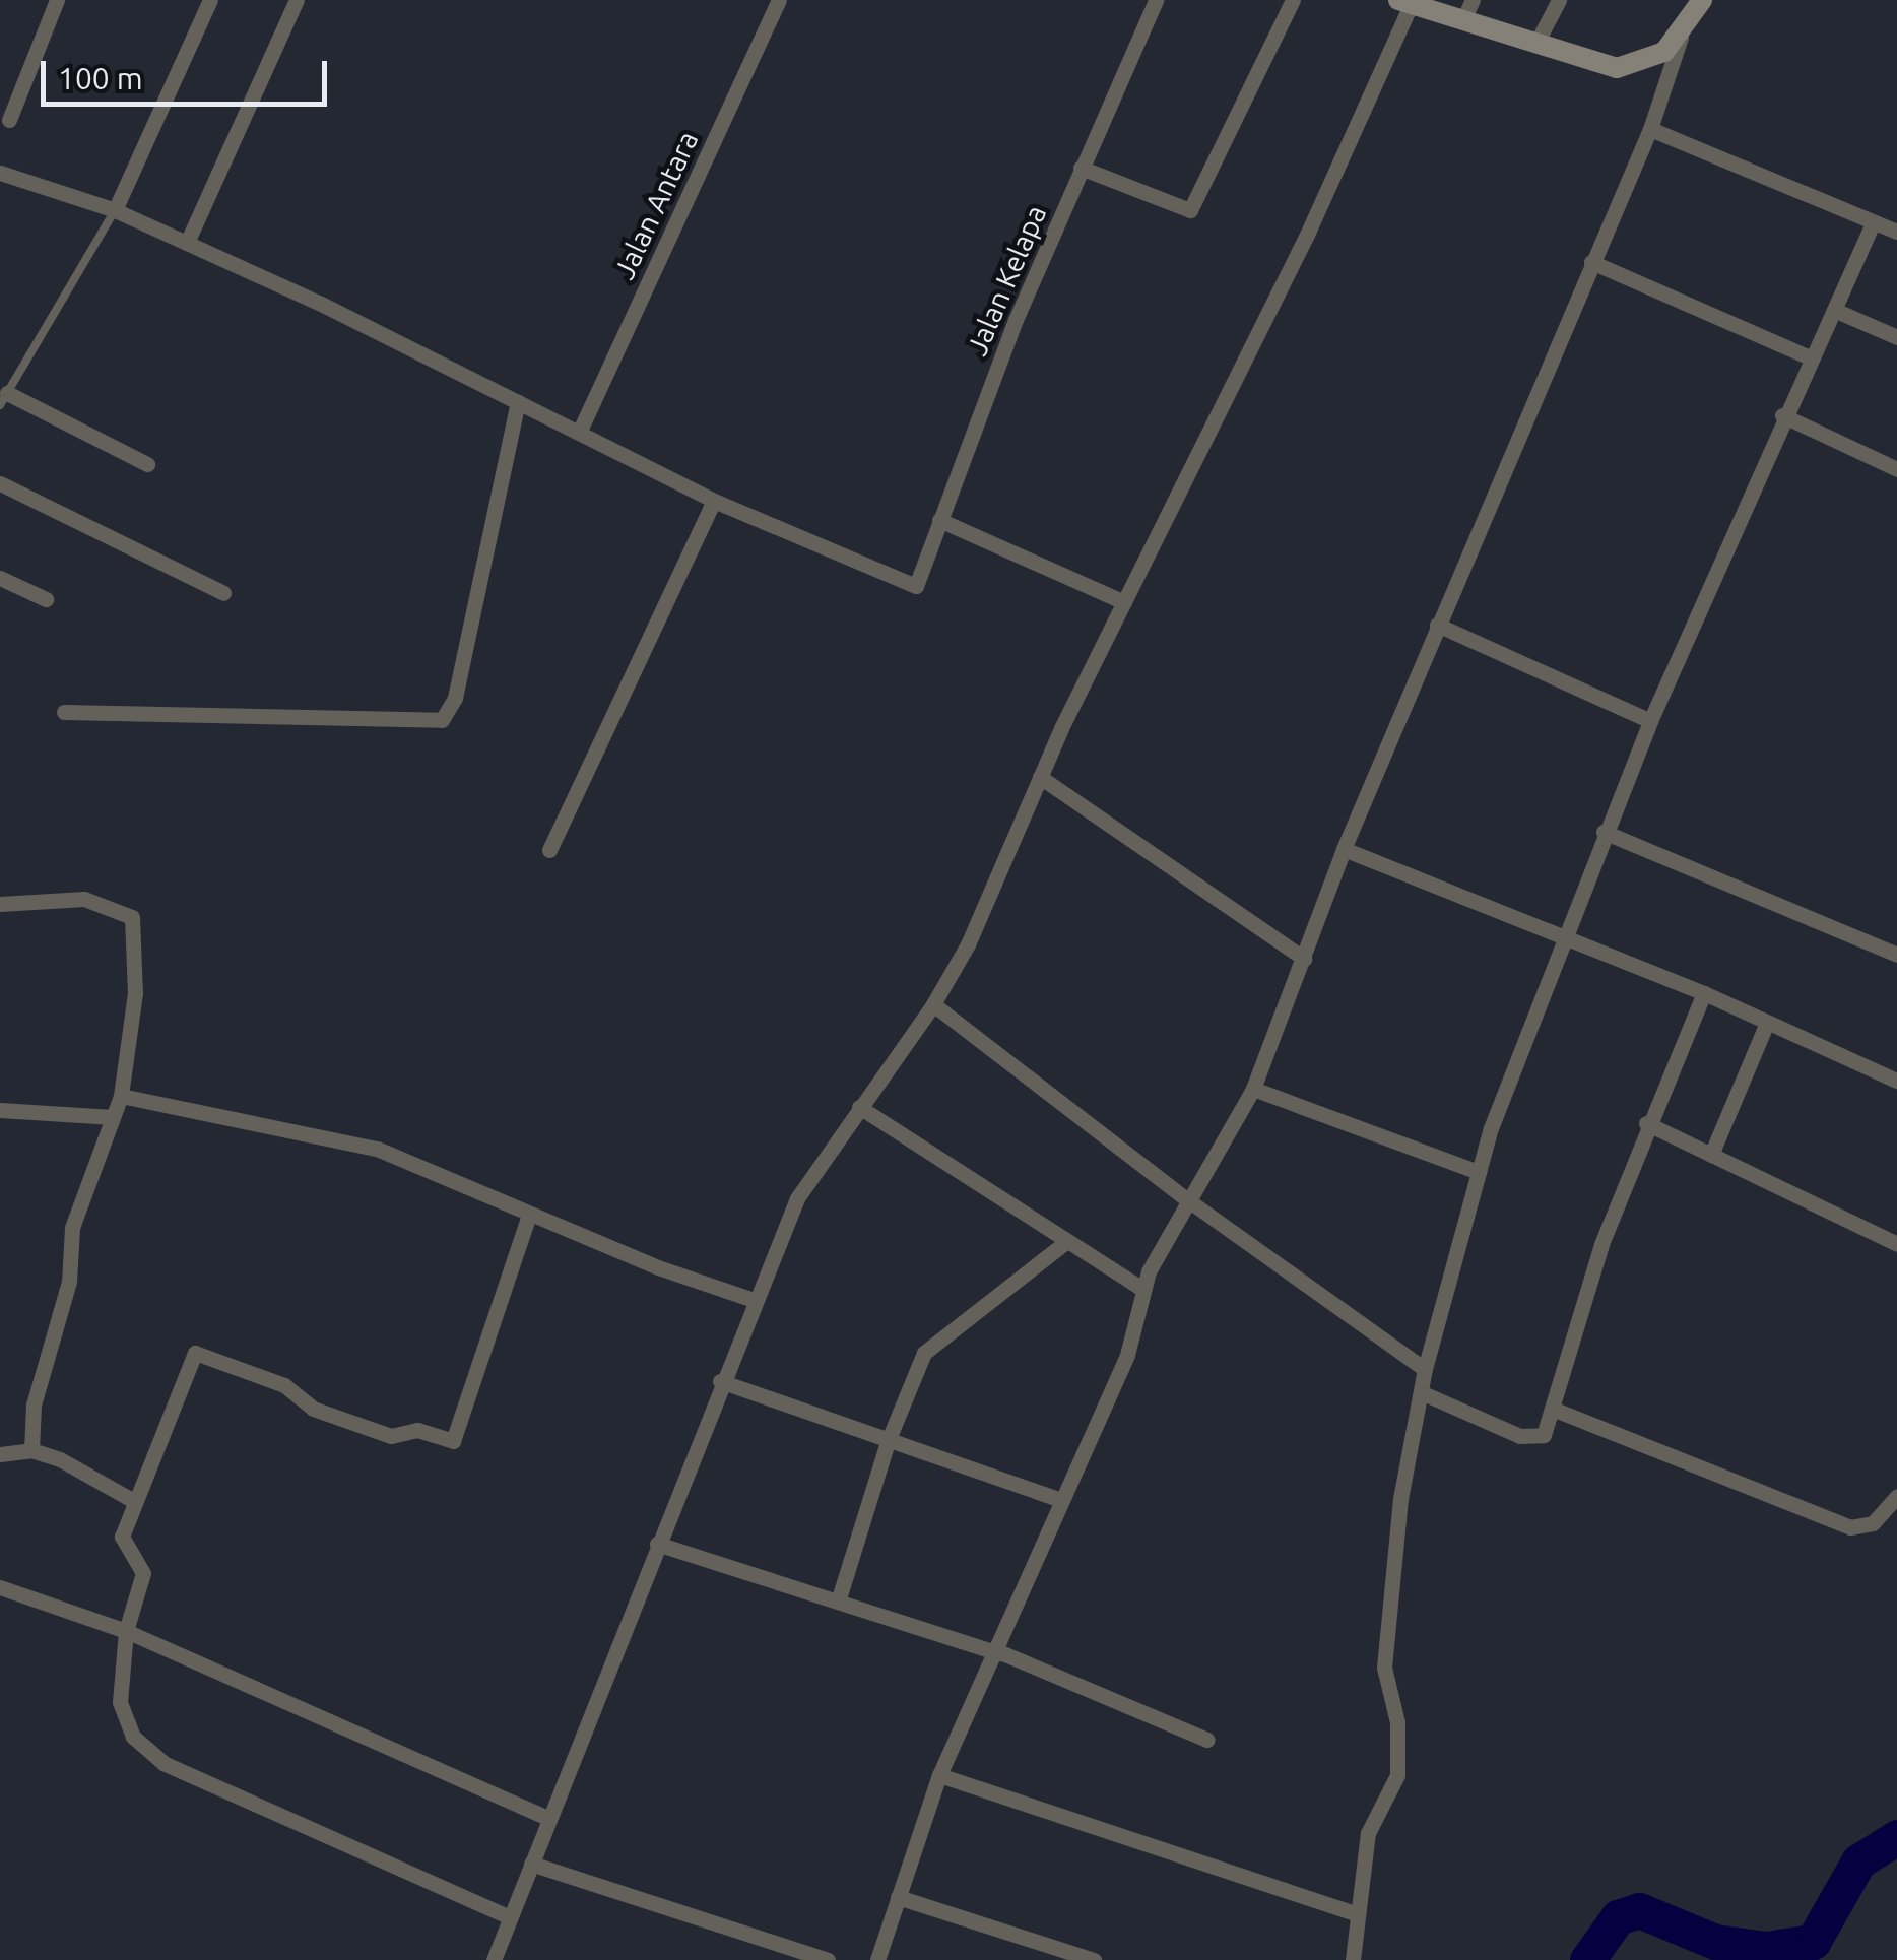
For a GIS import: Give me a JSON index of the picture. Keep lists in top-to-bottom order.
{
  "streets": {
    "street": ["Jalan Antara", "Jalan Kelapa"]
  },
  "scale_bar": "100 m"
}
